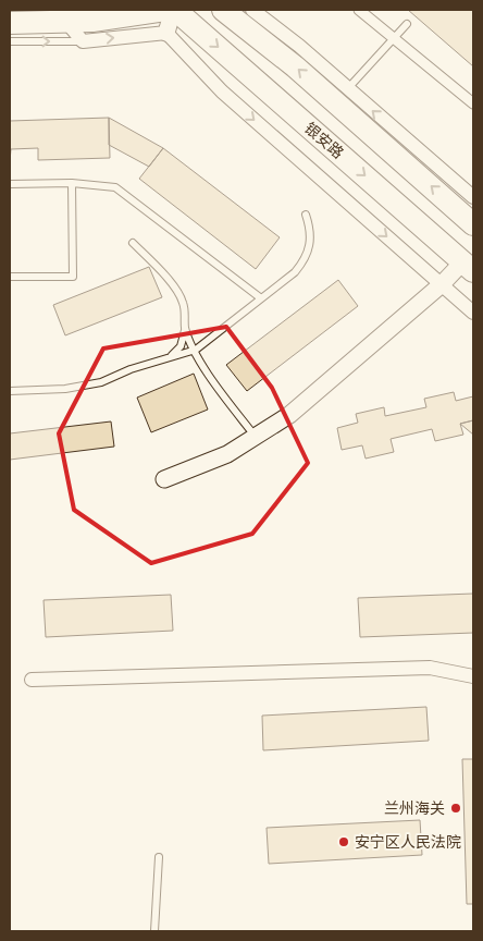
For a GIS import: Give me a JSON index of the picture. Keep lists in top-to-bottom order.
{
  "streets": {
    "main road": ["银安路"]
  },
  "places": ["兰州海关", "安宁区人民法院"]
}
